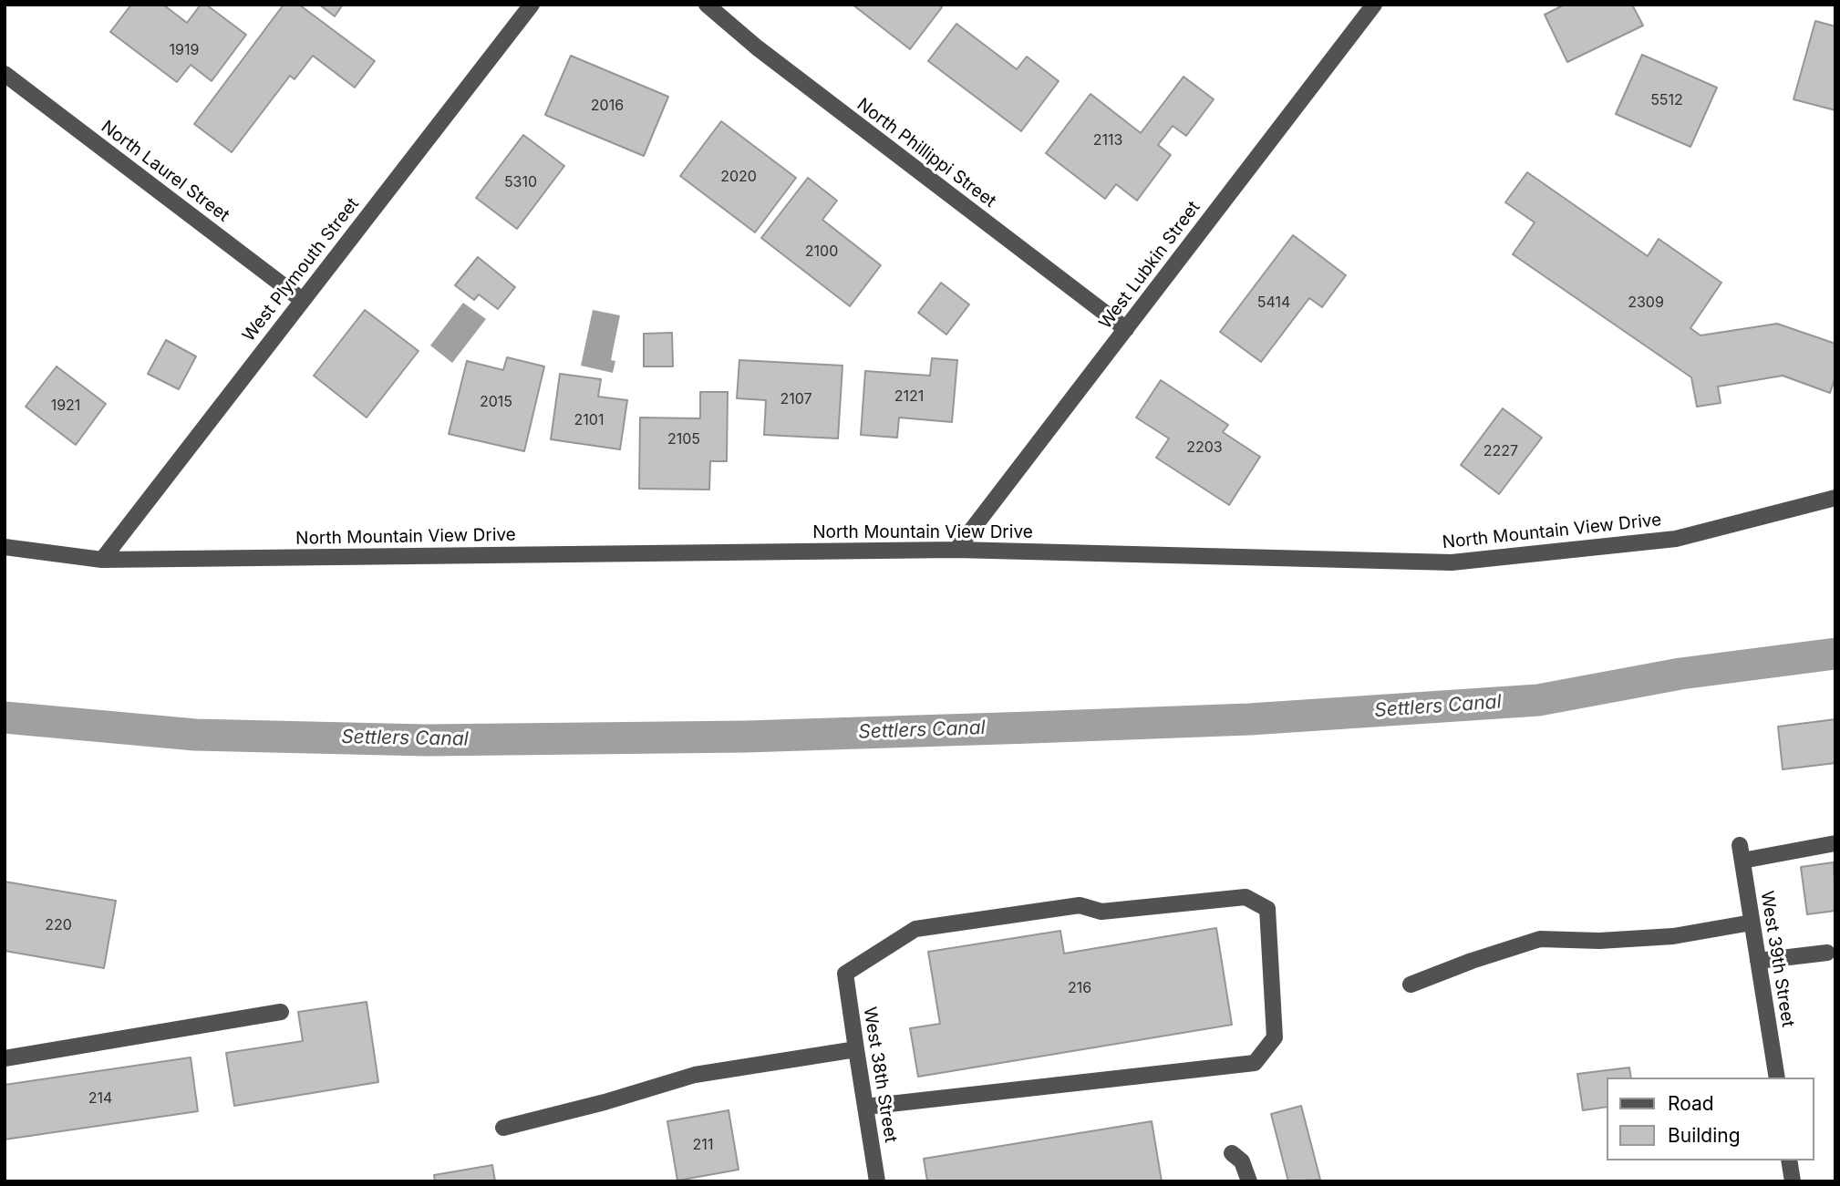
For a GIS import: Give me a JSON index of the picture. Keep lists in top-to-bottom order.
{
  "streets": {
    "street": [
      "North Phillippi Street",
      "North Laurel Street",
      "West Lubkin Street",
      "West Plymouth Street",
      "North Mountain View Drive",
      "West 39th Street",
      "West 38th Street"
    ]
  },
  "crossings": [
    ["North Phillippi Street", "West Lubkin Street"],
    ["North Laurel Street", "West Plymouth Street"],
    ["West Lubkin Street", "North Mountain View Drive"],
    ["West Plymouth Street", "North Mountain View Drive"]
  ],
  "water": ["Settlers Canal"],
  "house_numbers": [
    "1919",
    "5512",
    "2016",
    "2113",
    "2020",
    "5310",
    "2100",
    "5414",
    "2309",
    "2121",
    "2107",
    "2015",
    "1921",
    "2101",
    "2105",
    "2203",
    "2227",
    "220",
    "216",
    "214",
    "211"
  ],
  "legend": ["Road", "Building"]
}
